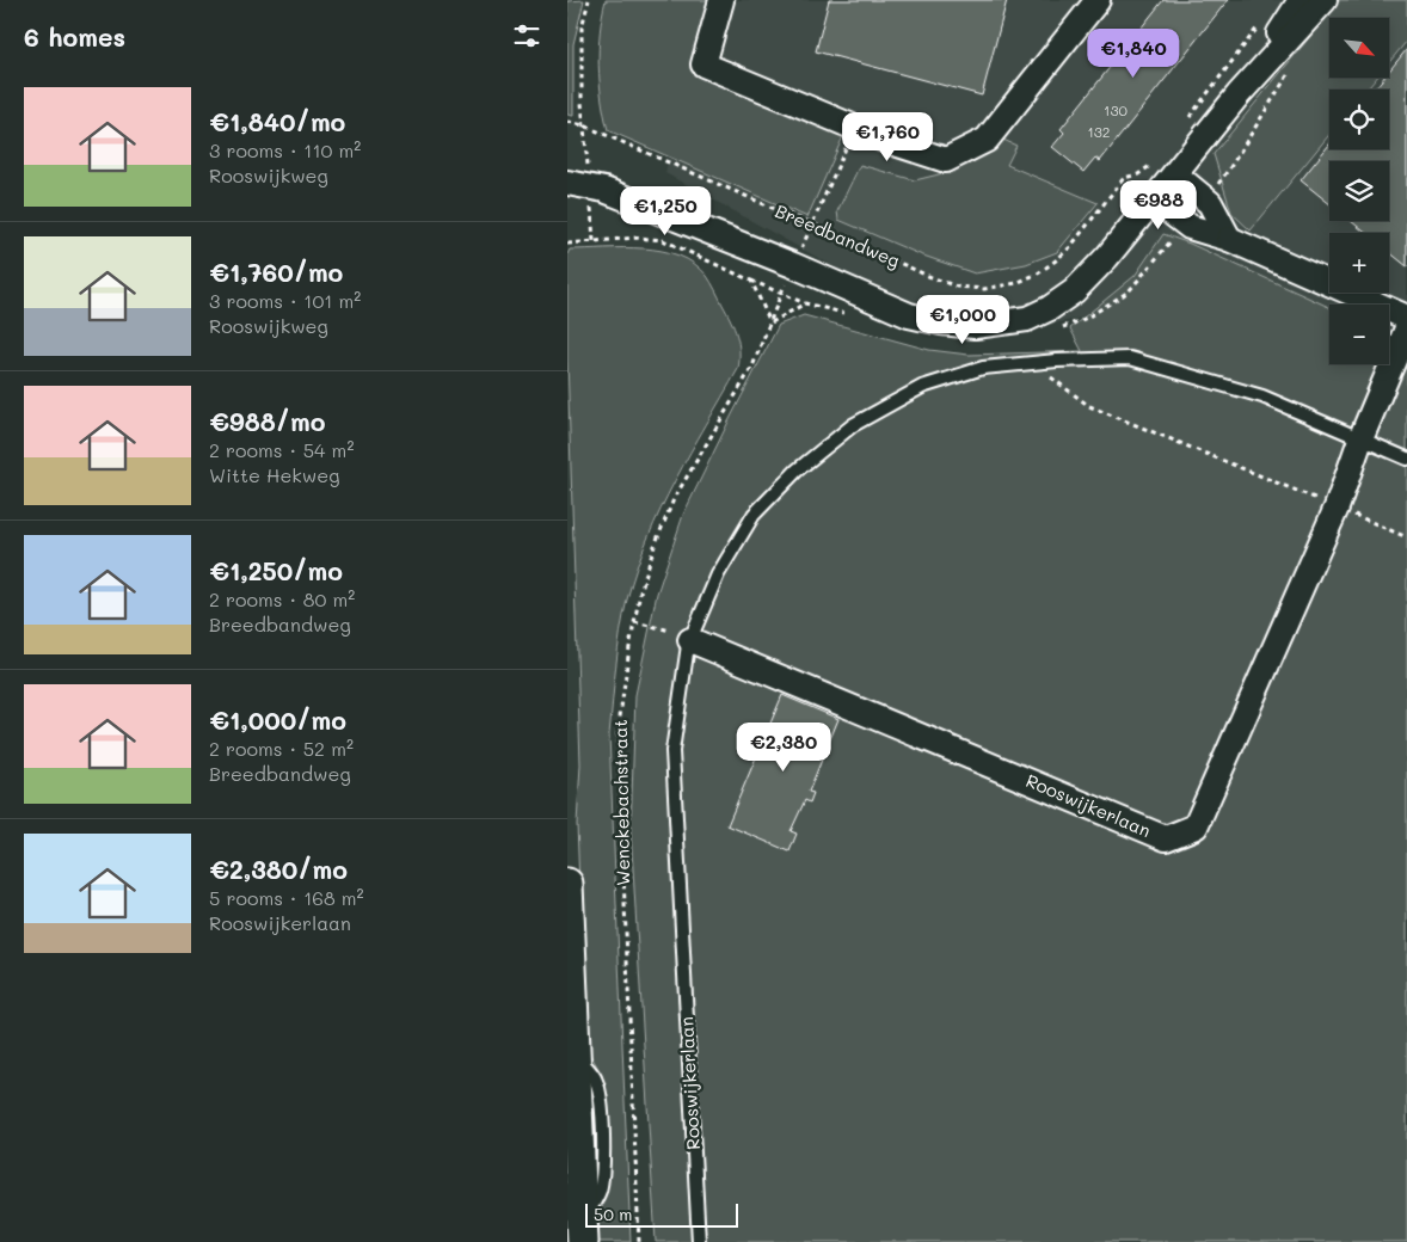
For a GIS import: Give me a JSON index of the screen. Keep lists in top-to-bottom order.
{
  "streets": {
    "street": ["Rooswijkerlaan"],
    "path": ["Breedbandweg", "Wenckebachstraat"]
  },
  "house_numbers": ["130", "132"],
  "scale_bar": "50 m",
  "north": "bottom right",
  "page": {
    "heading": "6 homes",
    "map_buttons": ["+", "−"],
    "price": [
      "€1,840",
      "€1,760",
      "€988",
      "€1,250",
      "€1,000",
      "€2,380"
    ],
    "list": [
      {
        "name": "€1,840/mo",
        "note": "3 rooms · 110 m² · Rooswijkweg"
      },
      {
        "name": "€1,760/mo",
        "note": "3 rooms · 101 m² · Rooswijkweg"
      },
      {
        "name": "€988/mo",
        "note": "2 rooms · 54 m² · Witte Hekweg"
      },
      {
        "name": "€1,250/mo",
        "note": "2 rooms · 80 m² · Breedbandweg"
      },
      {
        "name": "€1,000/mo",
        "note": "2 rooms · 52 m² · Breedbandweg"
      },
      {
        "name": "€2,380/mo",
        "note": "5 rooms · 168 m² · Rooswijkerlaan"
      }
    ],
    "scale": "50 m"
  }
}
